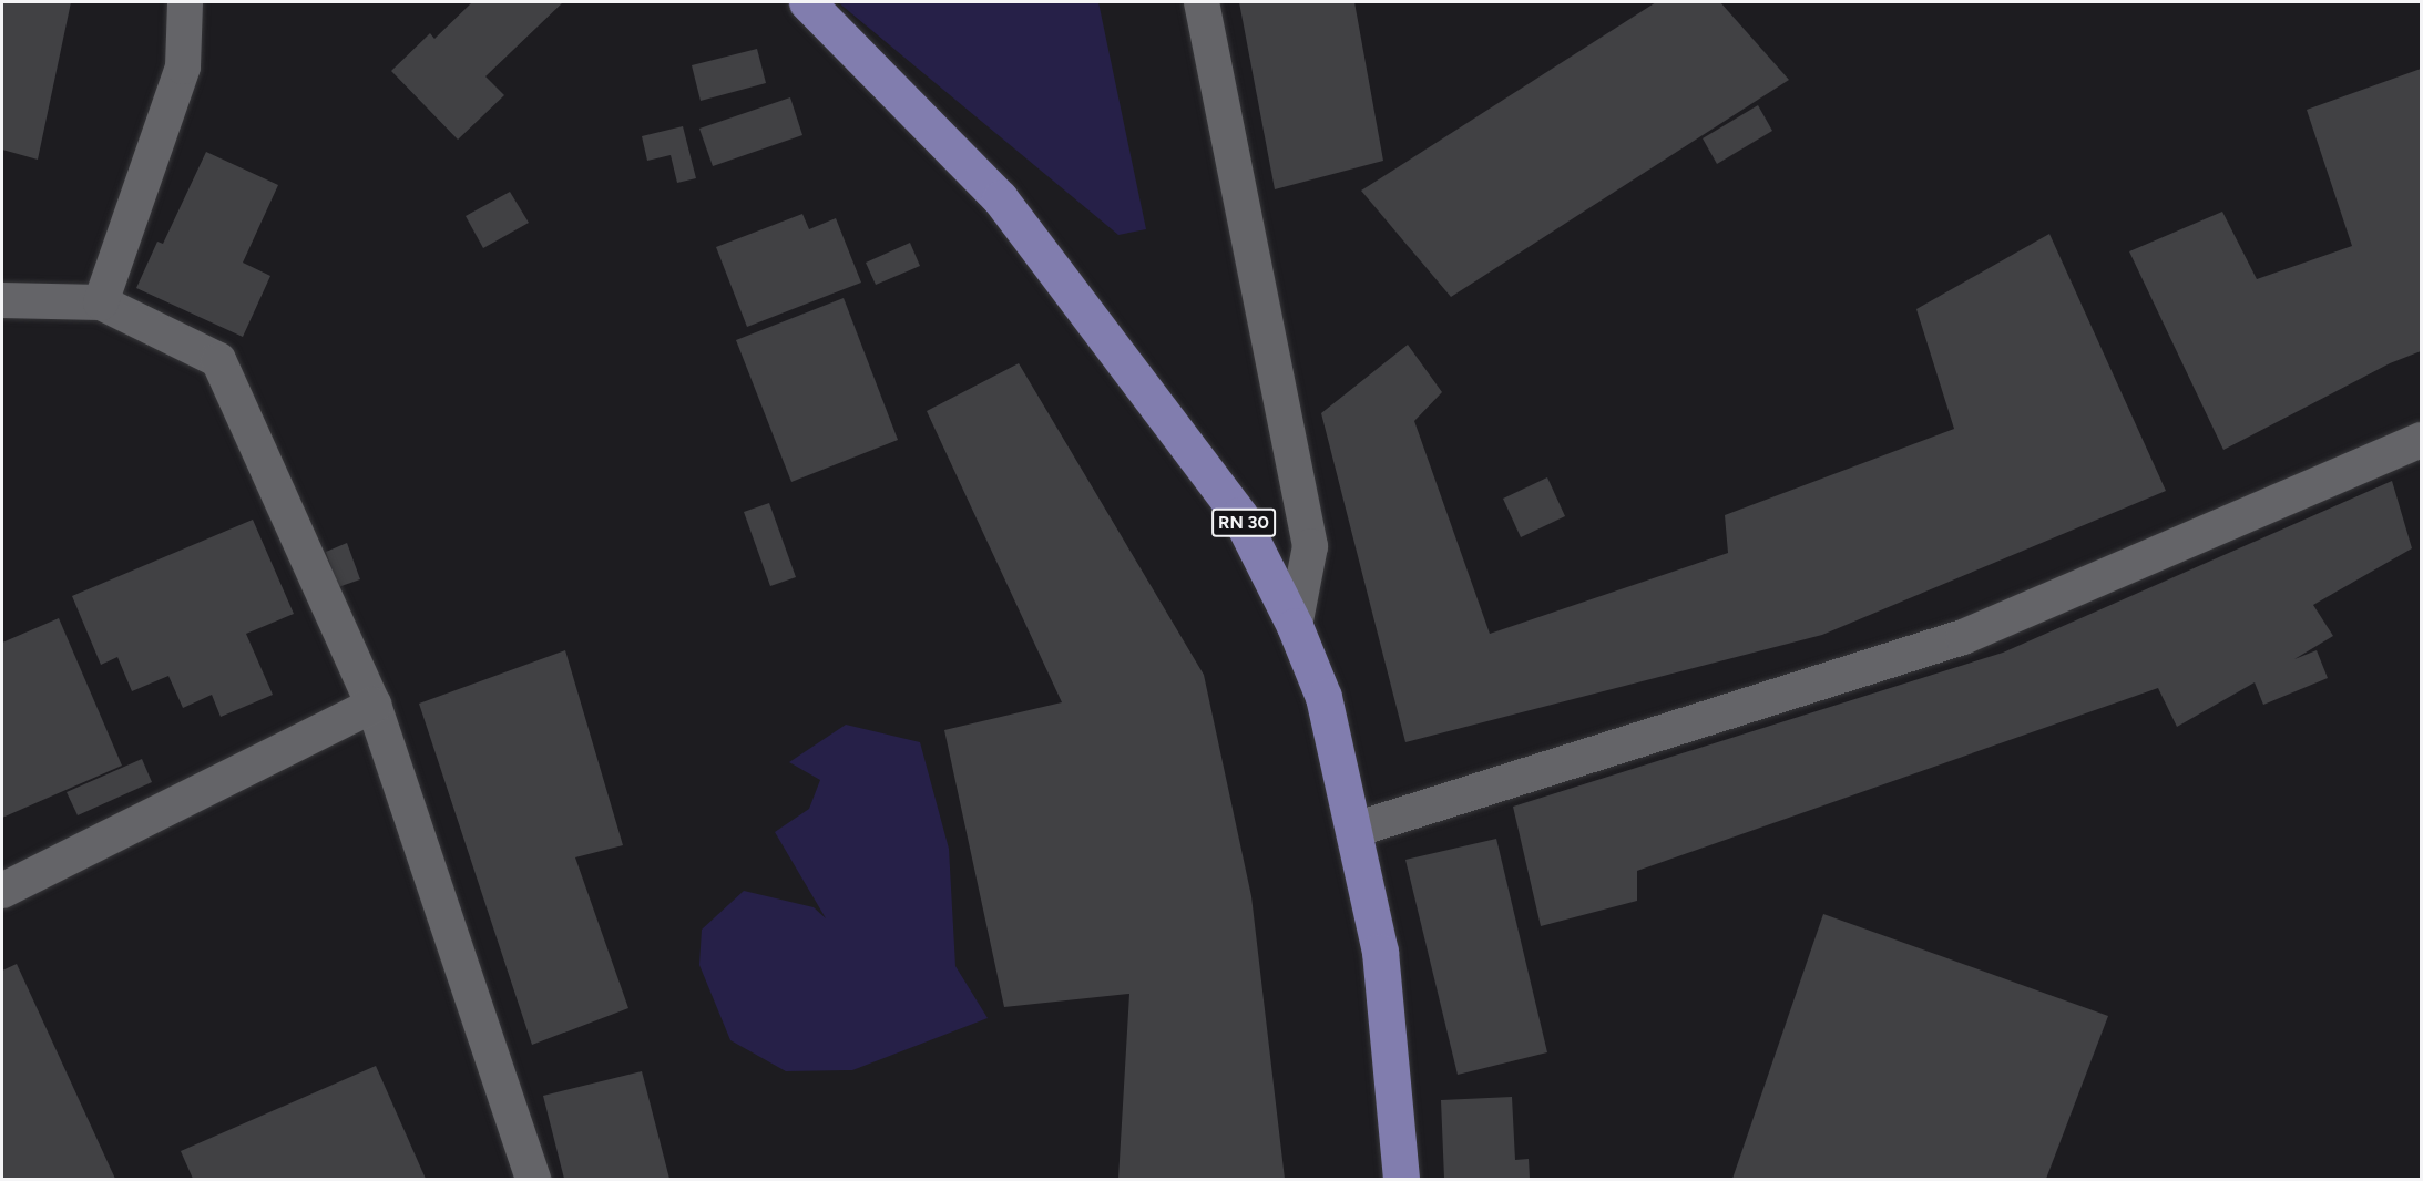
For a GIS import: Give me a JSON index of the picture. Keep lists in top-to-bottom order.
{
  "streets": {
    "main road": ["RN 30"]
  }
}
